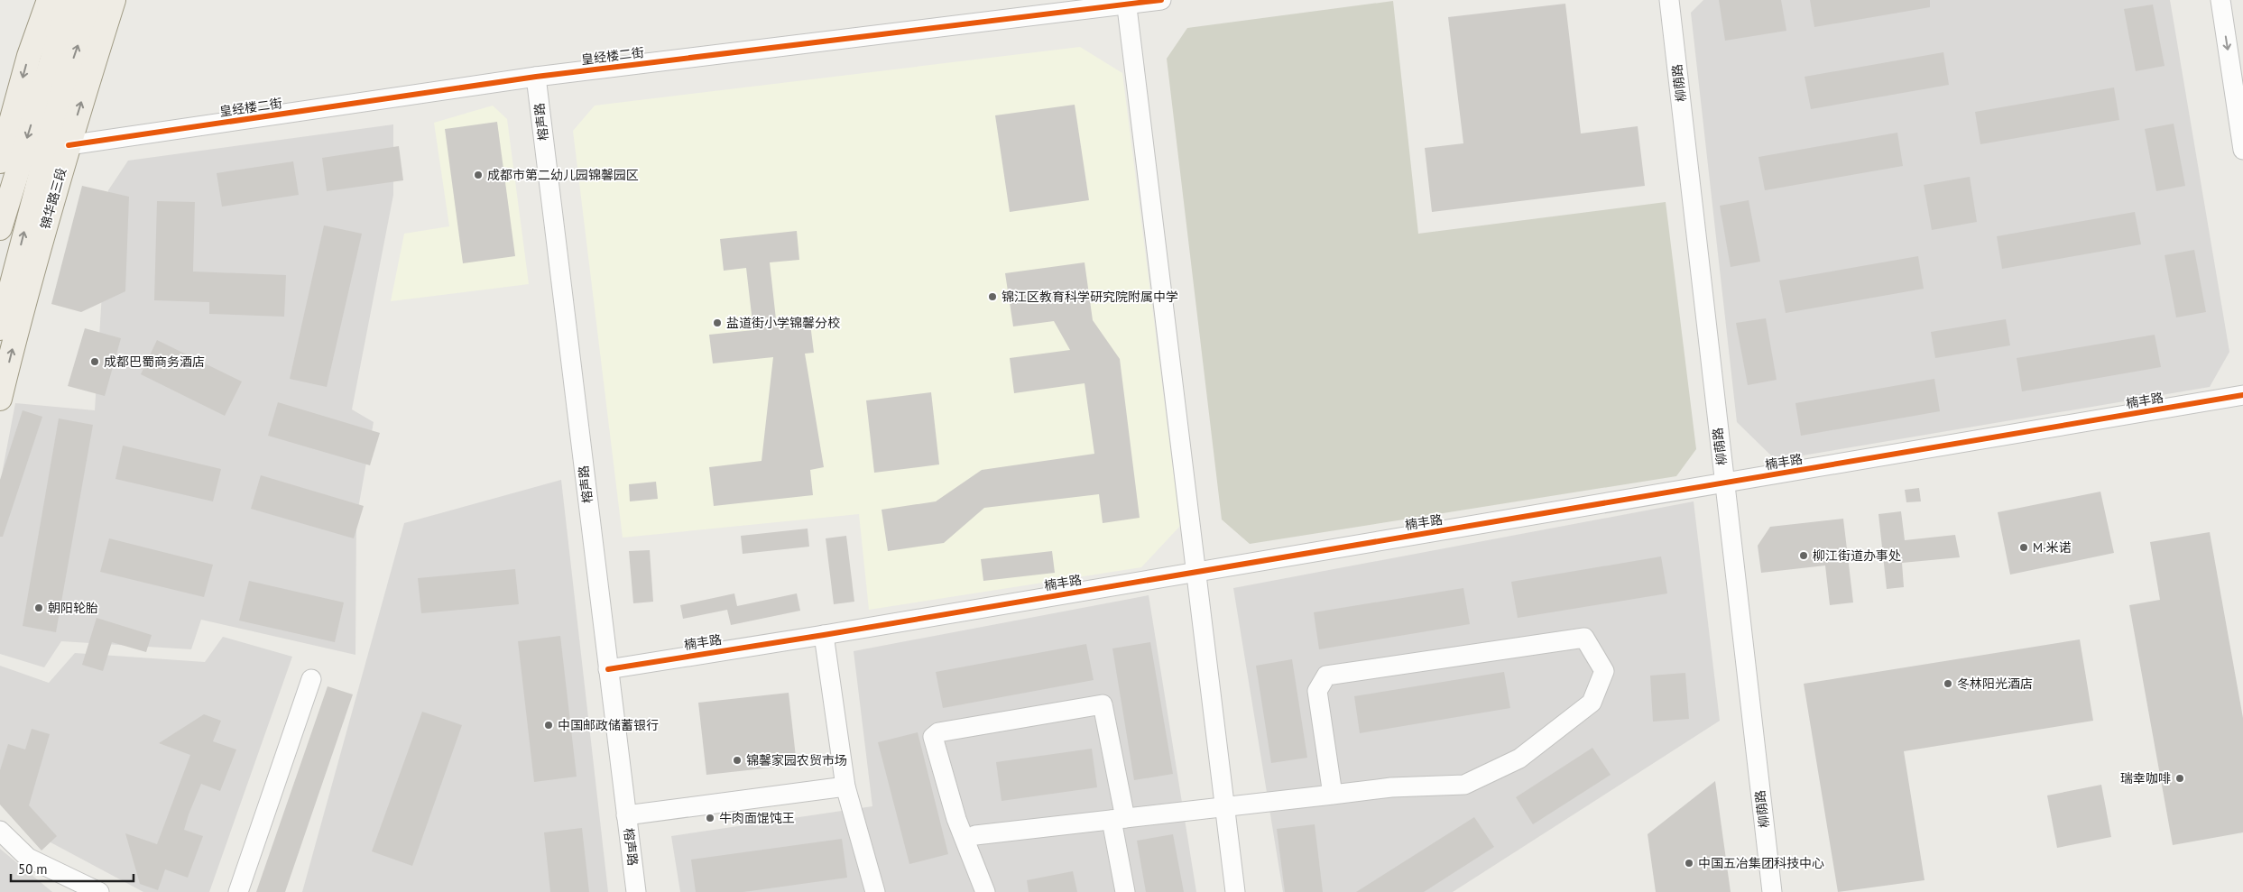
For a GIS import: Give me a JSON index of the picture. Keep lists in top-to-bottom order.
{
  "streets": {
    "main road": ["锦华路三段"],
    "street": [
      "皇经楼二街",
      "柳荫路",
      "榕声路",
      "楠丰路"
    ]
  },
  "crossings": [
    ["皇经楼二街", "榕声路"],
    ["皇经楼二街", "锦华路三段"],
    ["柳荫路", "楠丰路"],
    ["榕声路", "楠丰路"]
  ],
  "places": [
    "成都市第二幼儿园锦馨园区",
    "锦江区教育科学研究院附属中学",
    "盐道街小学锦馨分校",
    "成都巴蜀商务酒店",
    "M·米诺",
    "柳江街道办事处",
    "朝阳轮胎",
    "冬林阳光酒店",
    "中国邮政储蓄银行",
    "锦馨家园农贸市场",
    "瑞幸咖啡",
    "牛肉面馄饨王",
    "中国五冶集团科技中心"
  ],
  "scale_bar": "50 m"
}
